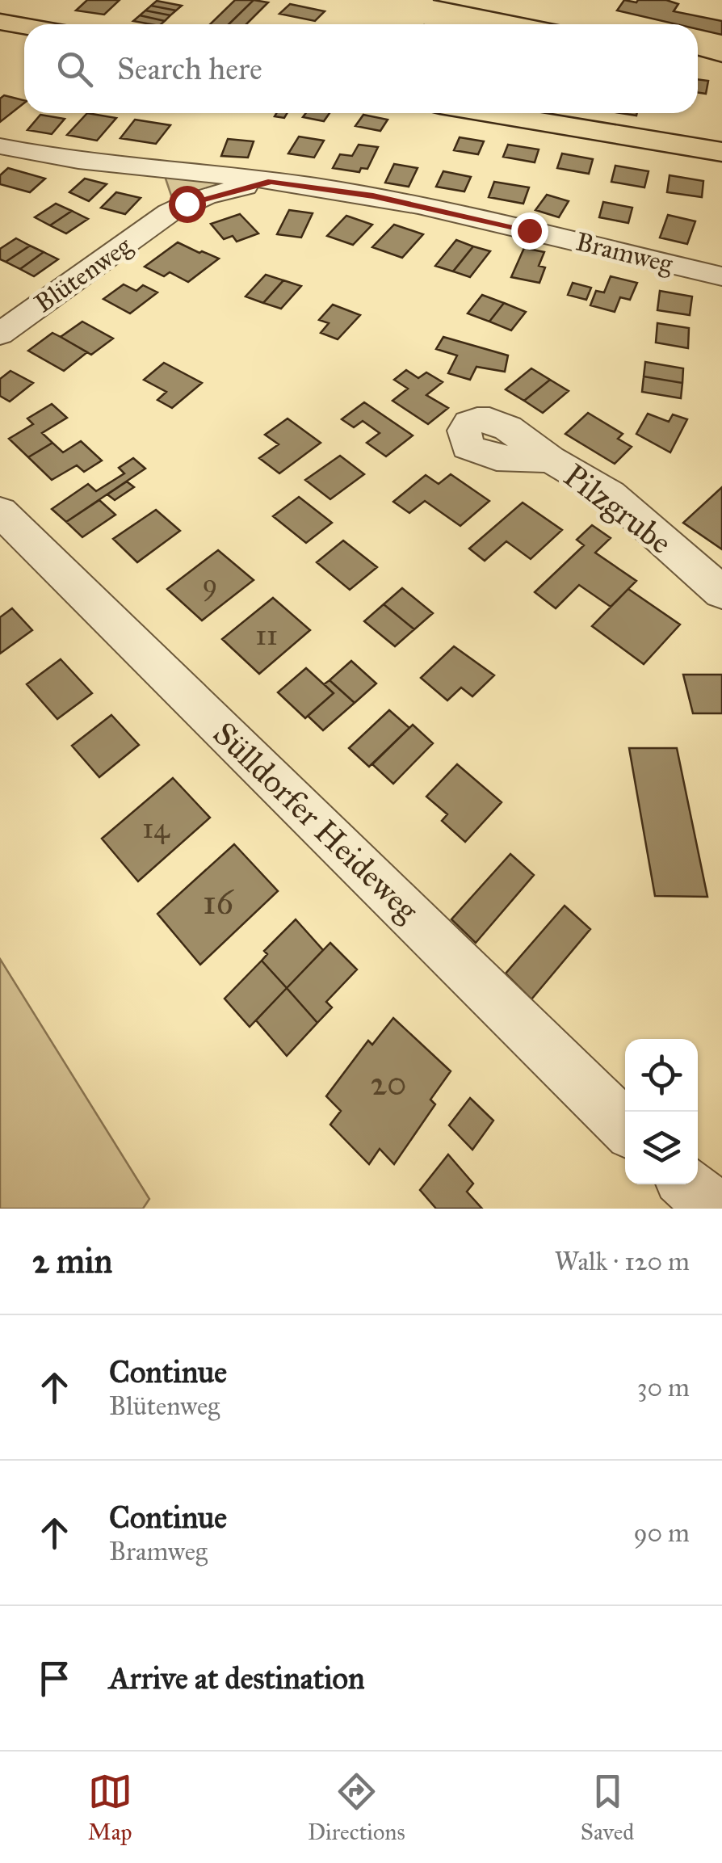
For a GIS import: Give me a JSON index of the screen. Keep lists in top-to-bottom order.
{
  "streets": {
    "street": [
      "Bramweg",
      "Blütenweg",
      "Pilzgrube",
      "Sülldorfer Heideweg"
    ]
  },
  "crossings": [
    ["Bramweg", "Blütenweg"]
  ],
  "house_numbers": [
    "9",
    "11",
    "14",
    "16",
    "20"
  ],
  "page": {
    "search": "Search here",
    "heading": ["2 min", "Walk · 120 m"],
    "list": [
      ["Continue", "Blütenweg", "30 m"],
      ["Continue", "Bramweg", "90 m"],
      "Arrive at destination"
    ],
    "nav": ["Map", "Directions", "Saved"]
  }
}
